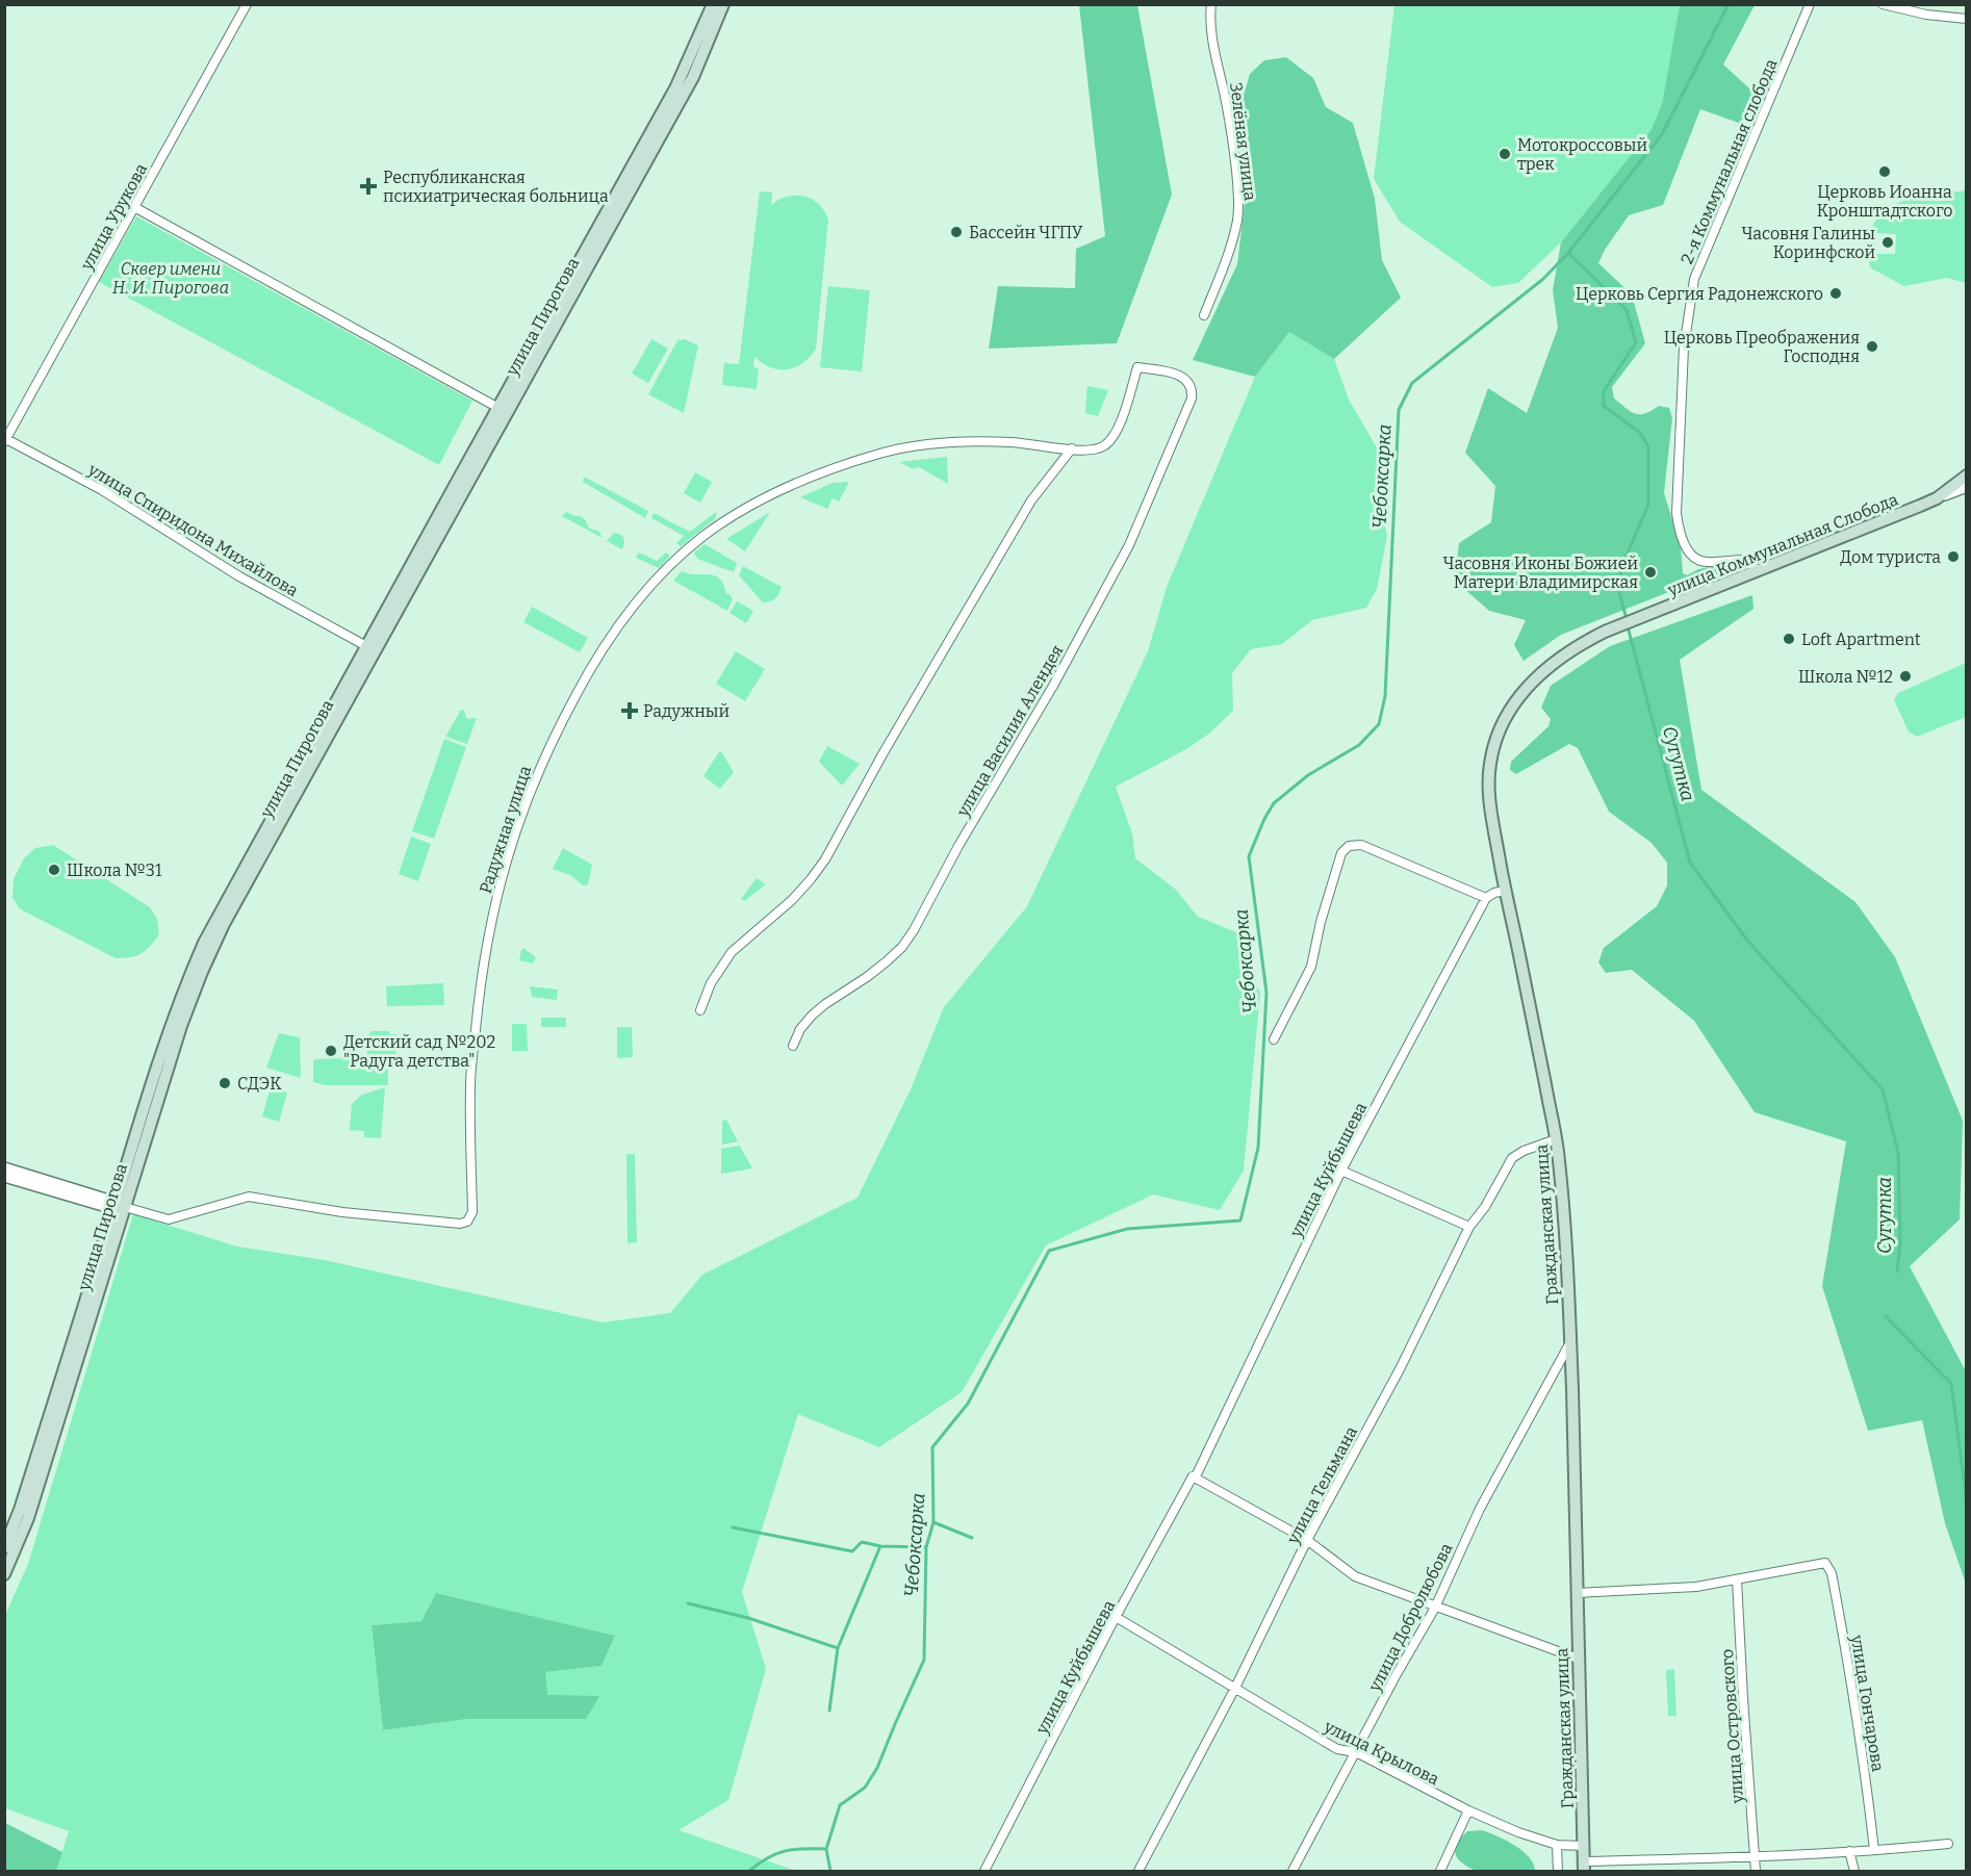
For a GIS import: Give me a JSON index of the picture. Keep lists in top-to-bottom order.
{
  "streets": {
    "main road": ["улица Пирогова", "улица Коммунальная Слобода", "Гражданская улица"],
    "street": [
      "Зелёная улица",
      "2-я Коммунальная слобода",
      "улица Урукова",
      "улица Спиридона Михайлова",
      "улица Василия Алендея",
      "Радужная улица",
      "улица Куйбышева",
      "улица Тельмана",
      "улица Добролюбова",
      "улица Гончарова",
      "улица Островского",
      "улица Крылова"
    ]
  },
  "crossings": [
    ["2-я Коммунальная слобода", "улица Коммунальная Слобода"],
    ["улица Урукова", "улица Спиридона Михайлова"],
    ["улица Пирогова", "улица Спиридона Михайлова"],
    ["улица Пирогова", "Радужная улица"],
    ["улица Коммунальная Слобода", "Гражданская улица"],
    ["улица Василия Алендея", "Радужная улица"],
    ["улица Куйбышева", "улица Крылова"],
    ["Гражданская улица", "улица Тельмана"],
    ["Гражданская улица", "улица Добролюбова"],
    ["Гражданская улица", "улица Крылова"],
    ["улица Тельмана", "улица Крылова"],
    ["улица Добролюбова", "улица Крылова"],
    ["улица Гончарова", "улица Островского"]
  ],
  "water": ["Чебоксарка", "Сугутка"],
  "parks": ["Сквер имени Н. И. Пирогова"],
  "places": {
    "other": [
      "Мотокроссовый трек",
      "Церковь Иоанна Кронштадтского",
      "Бассейн ЧГПУ",
      "Часовня Галины Коринфской",
      "Церковь Сергия Радонежского",
      "Церковь Преображения Господня",
      "Дом туриста",
      "Часовня Иконы Божией Матери Владимирская",
      "Loft Apartment",
      "Школа №12",
      "Школа №31",
      "Детский сад №202 \"Радуга детства\"",
      "СДЭК"
    ],
    "health": ["Республиканская психиатрическая больница", "Радужный"]
  }
}
